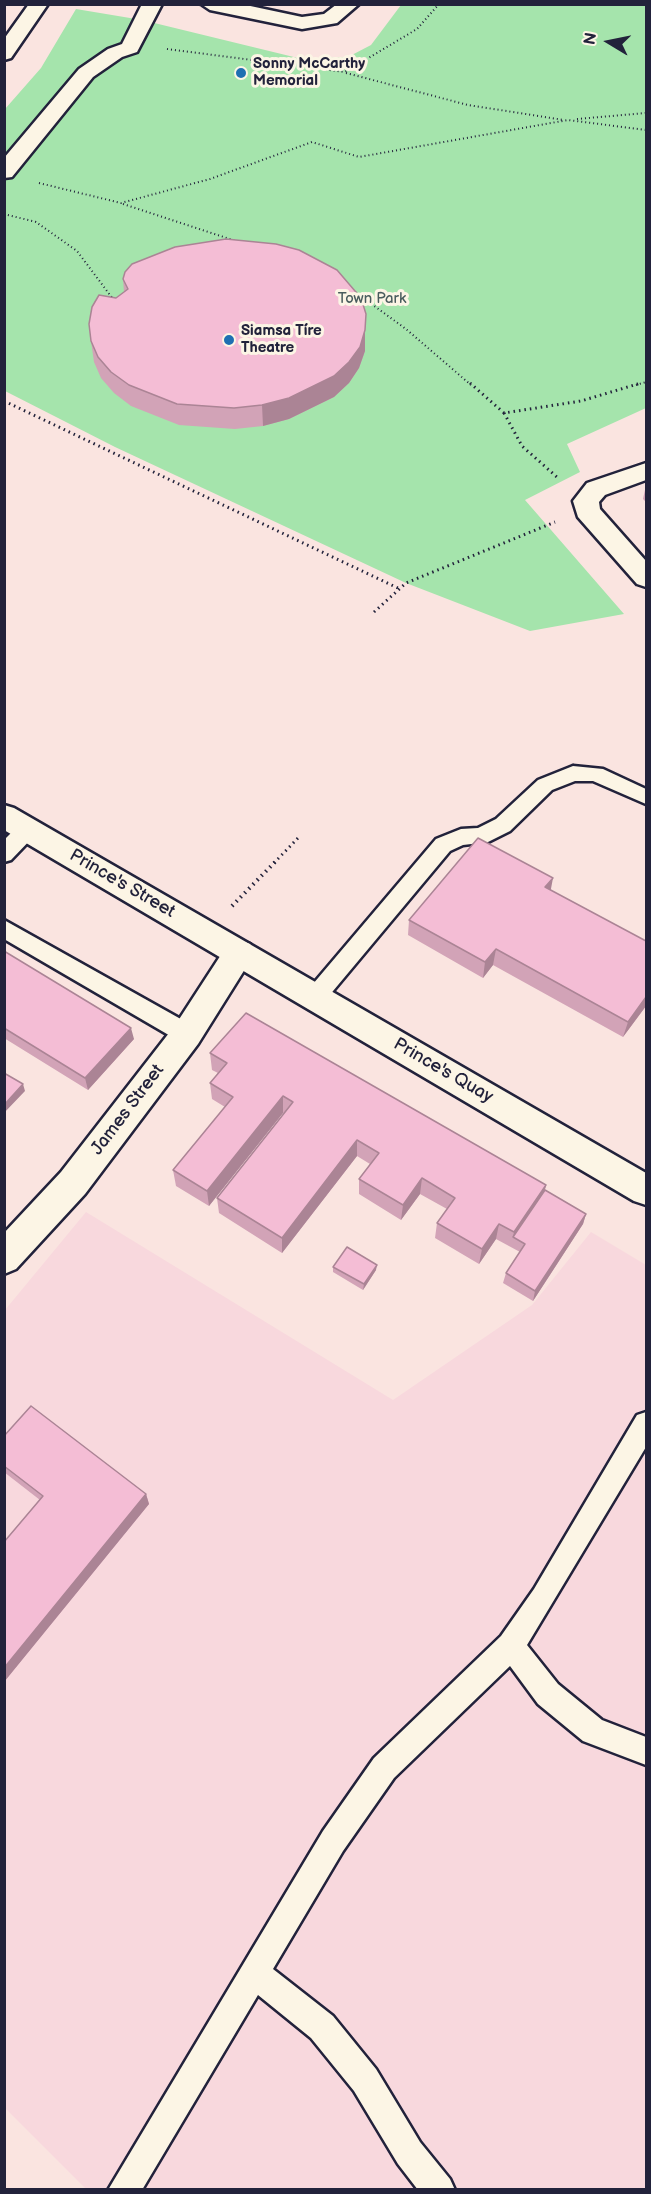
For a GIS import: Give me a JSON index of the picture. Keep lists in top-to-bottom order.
{
  "streets": {
    "street": ["Prince's Street", "Prince's Quay", "James Street"]
  },
  "crossings": [
    ["Prince's Street", "Prince's Quay"],
    ["Prince's Street", "James Street"],
    ["Prince's Quay", "James Street"]
  ],
  "parks": ["Town Park"],
  "places": ["Sonny McCarthy Memorial", "Siamsa Tíre Theatre"],
  "north": "left"
}
